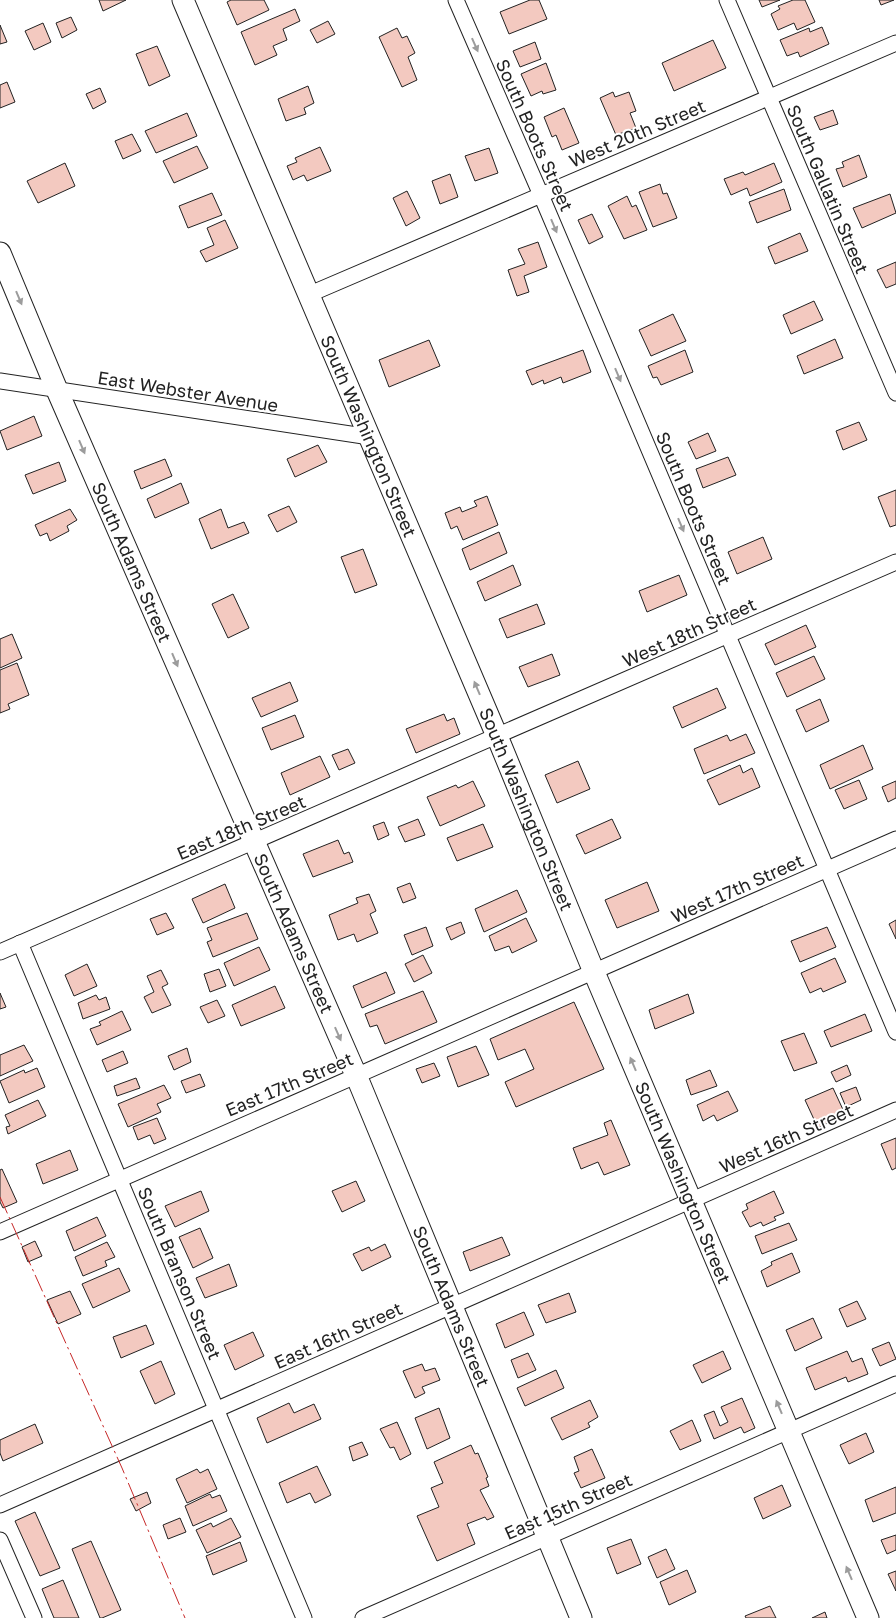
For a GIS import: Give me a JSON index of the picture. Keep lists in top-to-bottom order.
{
  "streets": {
    "main road": ["South Washington Street", "South Adams Street"],
    "street": [
      "West 20th Street",
      "South Boots Street",
      "South Gallatin Street",
      "East Webster Avenue",
      "West 18th Street",
      "East 18th Street",
      "West 17th Street",
      "East 17th Street",
      "West 16th Street",
      "South Branson Street",
      "East 16th Street",
      "East 15th Street"
    ]
  },
  "crossings": [
    ["West 20th Street", "South Boots Street"],
    ["West 20th Street", "South Gallatin Street"],
    ["West 20th Street", "South Washington Street"],
    ["South Boots Street", "West 18th Street"],
    ["South Boots Street", "West 17th Street"],
    ["East Webster Avenue", "South Washington Street"],
    ["East Webster Avenue", "South Adams Street"],
    ["South Washington Street", "West 18th Street"],
    ["South Washington Street", "East 18th Street"],
    ["South Washington Street", "West 17th Street"],
    ["South Washington Street", "East 17th Street"],
    ["South Washington Street", "West 16th Street"],
    ["South Washington Street", "East 16th Street"],
    ["South Washington Street", "East 15th Street"],
    ["South Adams Street", "East 18th Street"],
    ["South Adams Street", "East 17th Street"],
    ["South Adams Street", "East 16th Street"],
    ["South Adams Street", "East 15th Street"],
    ["West 18th Street", "East 18th Street"],
    ["East 18th Street", "South Branson Street"],
    ["West 17th Street", "East 17th Street"],
    ["East 17th Street", "South Branson Street"],
    ["West 16th Street", "East 16th Street"],
    ["South Branson Street", "East 16th Street"]
  ],
  "one_way": ["South Boots Street", "South Washington Street", "South Adams Street"]
}
